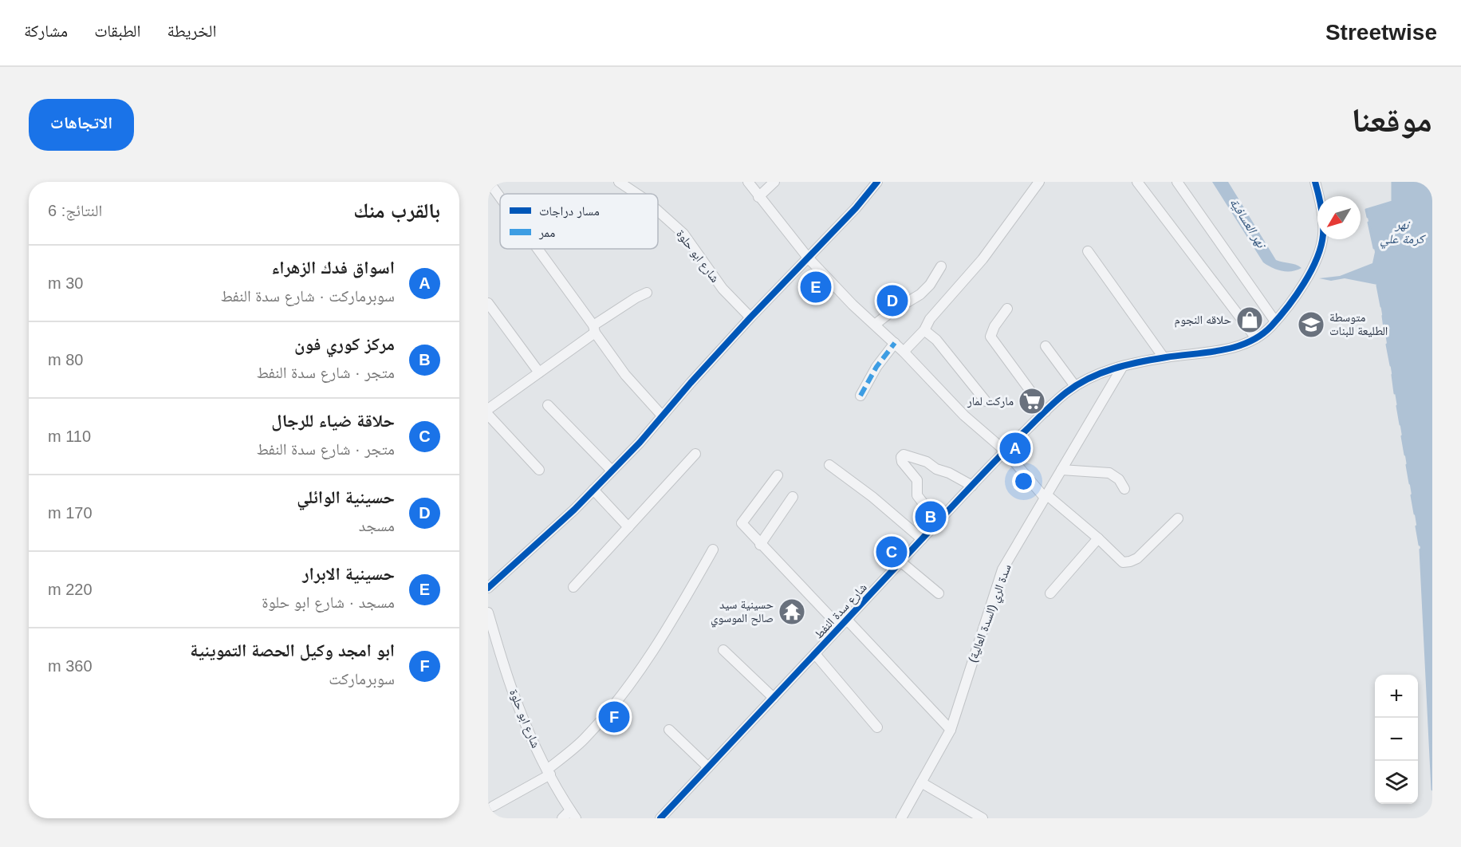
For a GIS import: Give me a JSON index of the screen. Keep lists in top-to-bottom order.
{
  "streets": {
    "street": ["شارع ابو حلوة", "شارع سدة النفط", "سدة الري (السدة العالية)"]
  },
  "crossings": [
    ["شارع سدة النفط", "سدة الري (السدة العالية)"]
  ],
  "water": ["نهر العسافية", "نهر كرمة علي"],
  "places": {
    "shop": ["حلاقه النجوم"],
    "school or university": ["متوسطة الطليعة للبنات"],
    "supermarket": ["ماركت لمار"],
    "temple": ["حسينية سيد صالح الموسوي"]
  },
  "legend": ["مسار دراجات", "ممر"],
  "north": "bottom left",
  "page": {
    "header": "Streetwise",
    "nav": ["الخريطة", "الطبقات", "مشاركة"],
    "title": "موقعنا",
    "buttons": "الاتجاهات",
    "heading": ["بالقرب منك", "النتائج: 6"],
    "list": [
      {
        "mark": "A",
        "name": "اسواق فدك الزهراء",
        "note": "سوبرماركت · شارع سدة النفط",
        "value": "30 m"
      },
      {
        "mark": "B",
        "name": "مركز كوري فون",
        "note": "متجر · شارع سدة النفط",
        "value": "80 m"
      },
      {
        "mark": "C",
        "name": "حلاقة ضياء للرجال",
        "note": "متجر · شارع سدة النفط",
        "value": "110 m"
      },
      {
        "mark": "D",
        "name": "حسينية الوائلي",
        "note": "مسجد",
        "value": "170 m"
      },
      {
        "mark": "E",
        "name": "حسينية الابرار",
        "note": "مسجد · شارع ابو حلوة",
        "value": "220 m"
      },
      {
        "mark": "F",
        "name": "ابو امجد وكيل الحصة التموينية",
        "note": "سوبرماركت",
        "value": "360 m"
      }
    ],
    "pins": [
      "E",
      "D",
      "A",
      "B",
      "C",
      "F"
    ],
    "map_buttons": ["+", "−"]
  }
}
